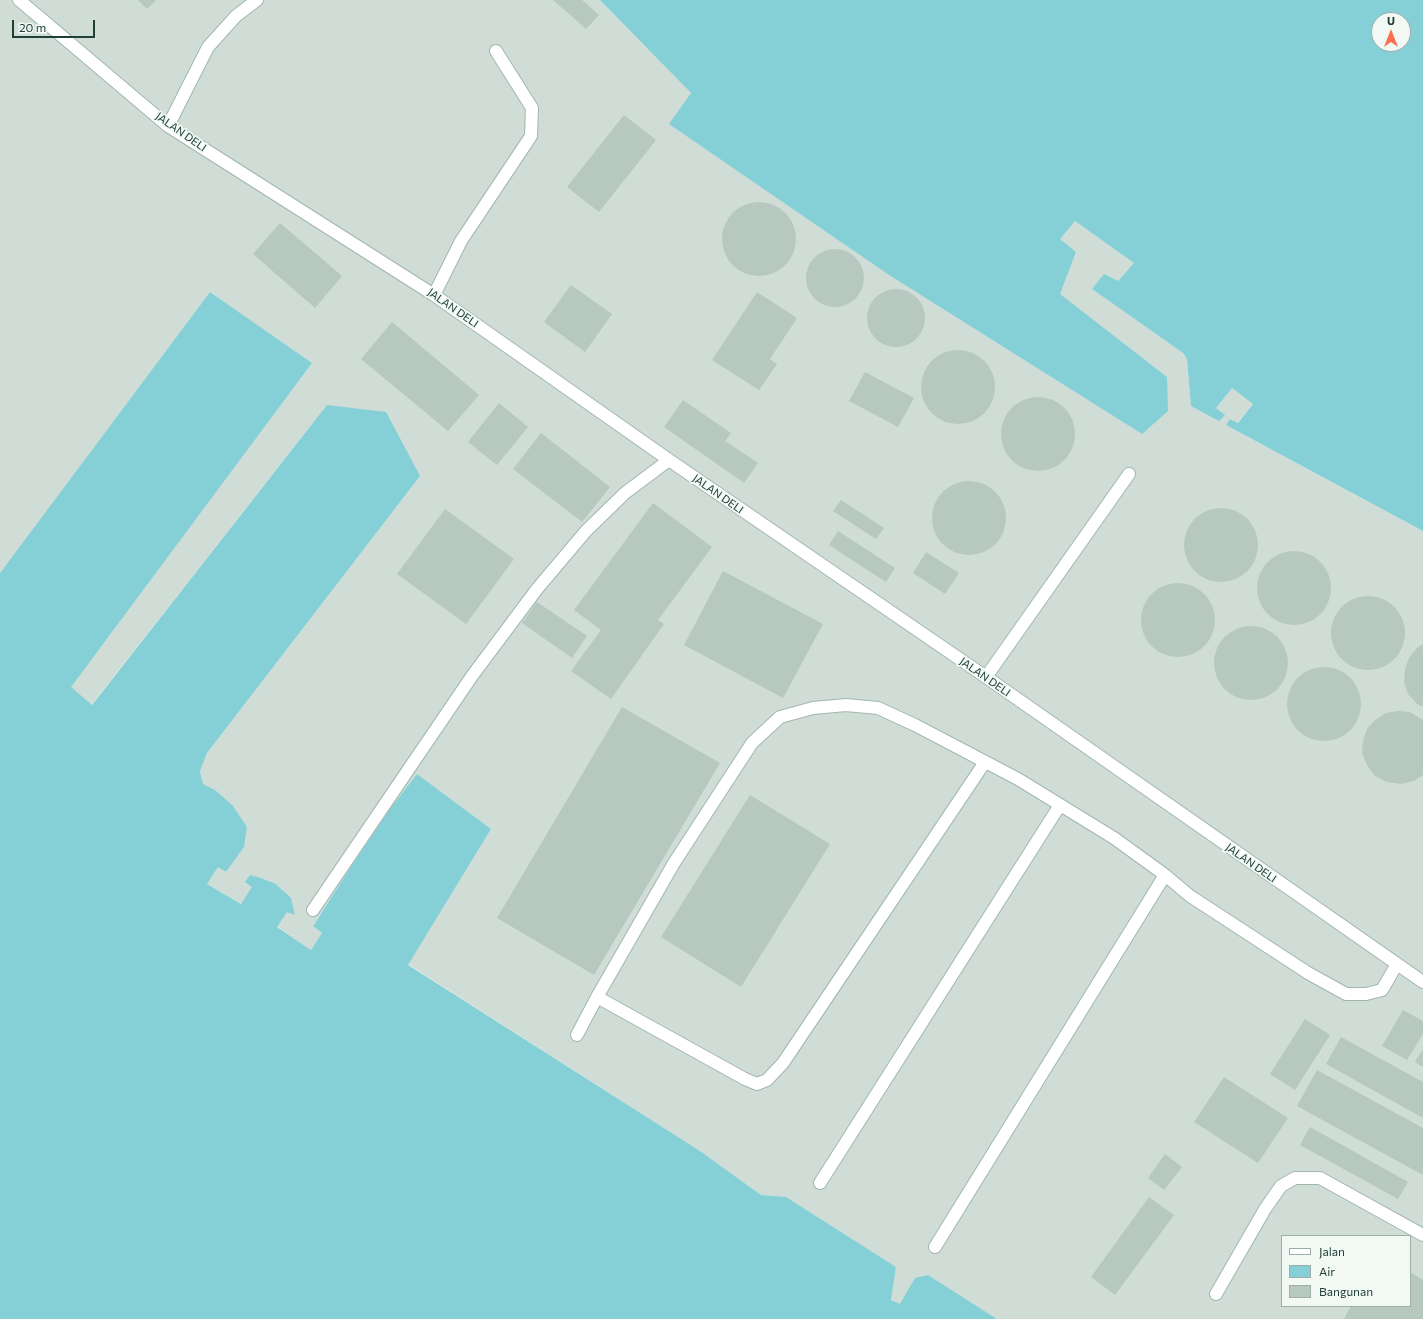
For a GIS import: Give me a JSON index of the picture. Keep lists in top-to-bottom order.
{
  "streets": {
    "lane": ["JALAN DELI"]
  },
  "legend": ["Jalan", "Air", "Bangunan"],
  "scale_bar": "20 m",
  "north": "top"
}
